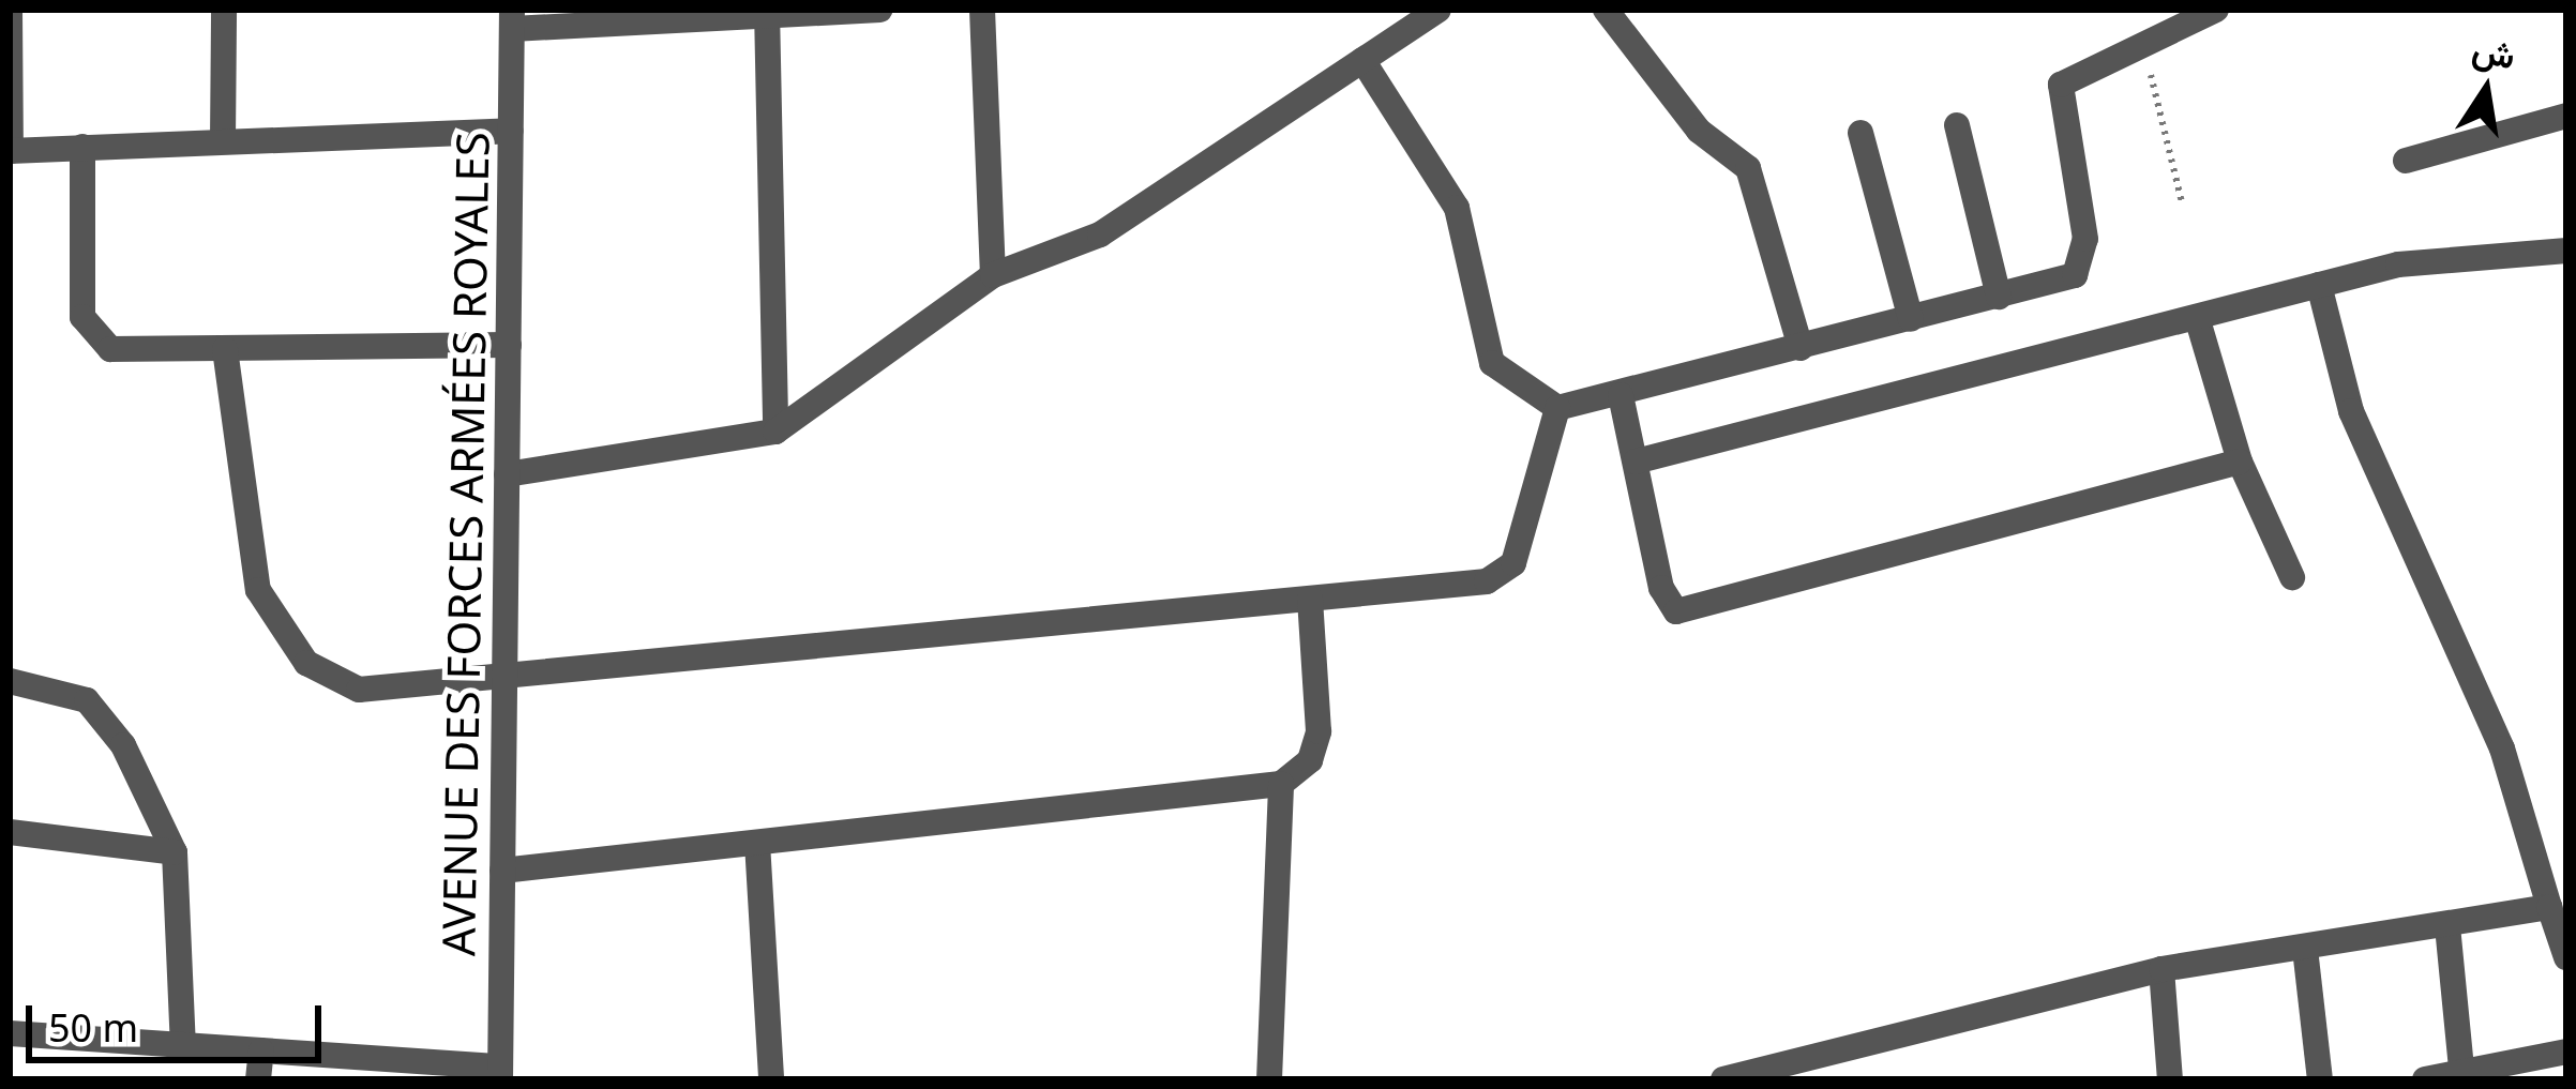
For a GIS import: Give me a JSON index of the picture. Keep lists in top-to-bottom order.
{
  "streets": {
    "street": ["AVENUE DES FORCES ARMÉES ROYALES"]
  },
  "scale_bar": "50 m",
  "north": "top"
}
